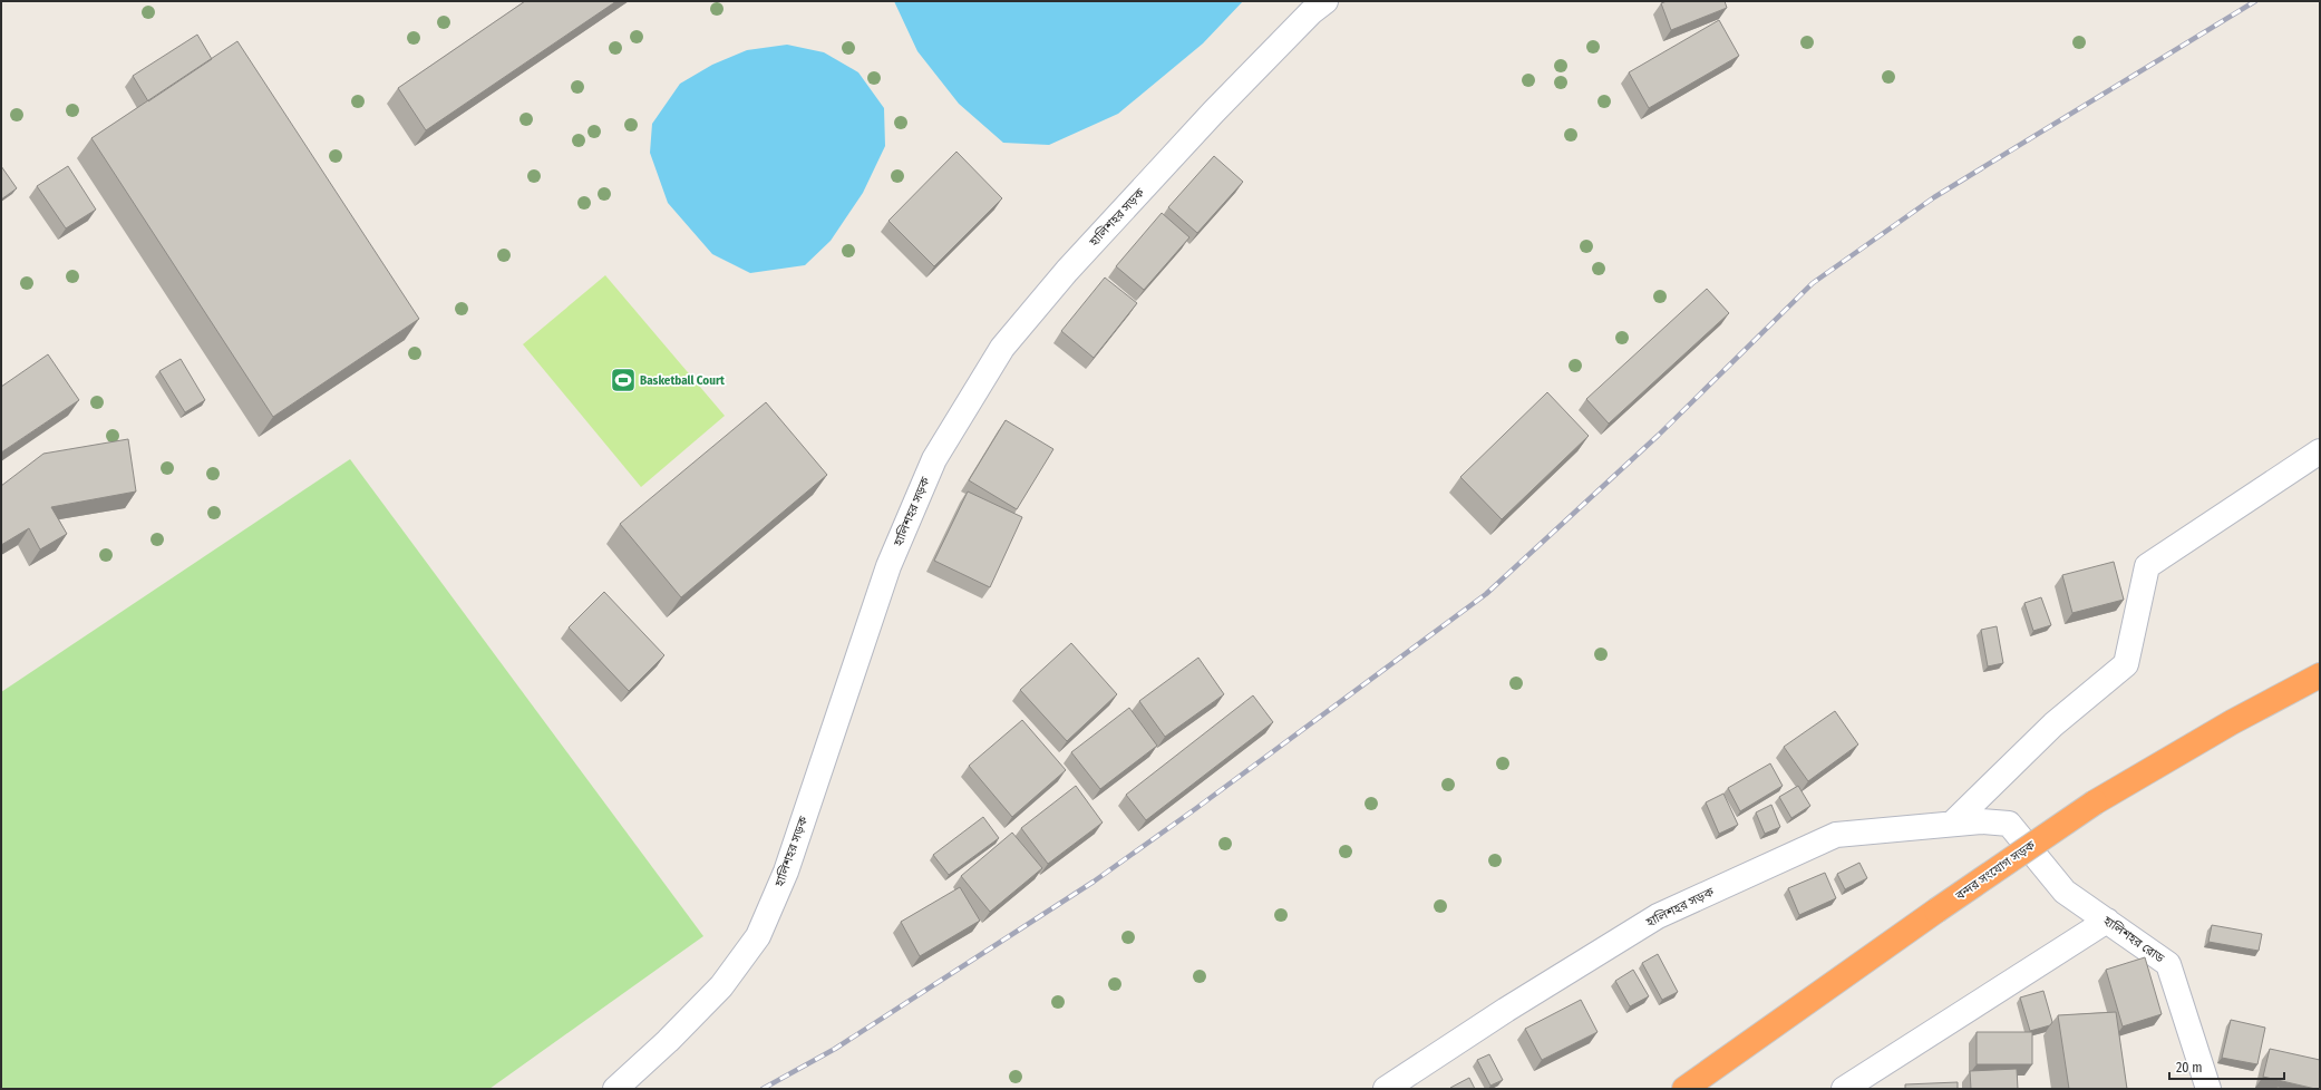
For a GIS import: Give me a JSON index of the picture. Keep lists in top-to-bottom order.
{
  "streets": {
    "highway": ["বন্দর সংযোগ সড়ক"],
    "street": ["হালিশহর সড়ক", "হালিশহর রোড"]
  },
  "crossings": [
    ["হালিশহর সড়ক", "হালিশহর রোড"]
  ],
  "places": {
    "sports": ["Basketball Court"]
  },
  "scale_bar": "20 m"
}
